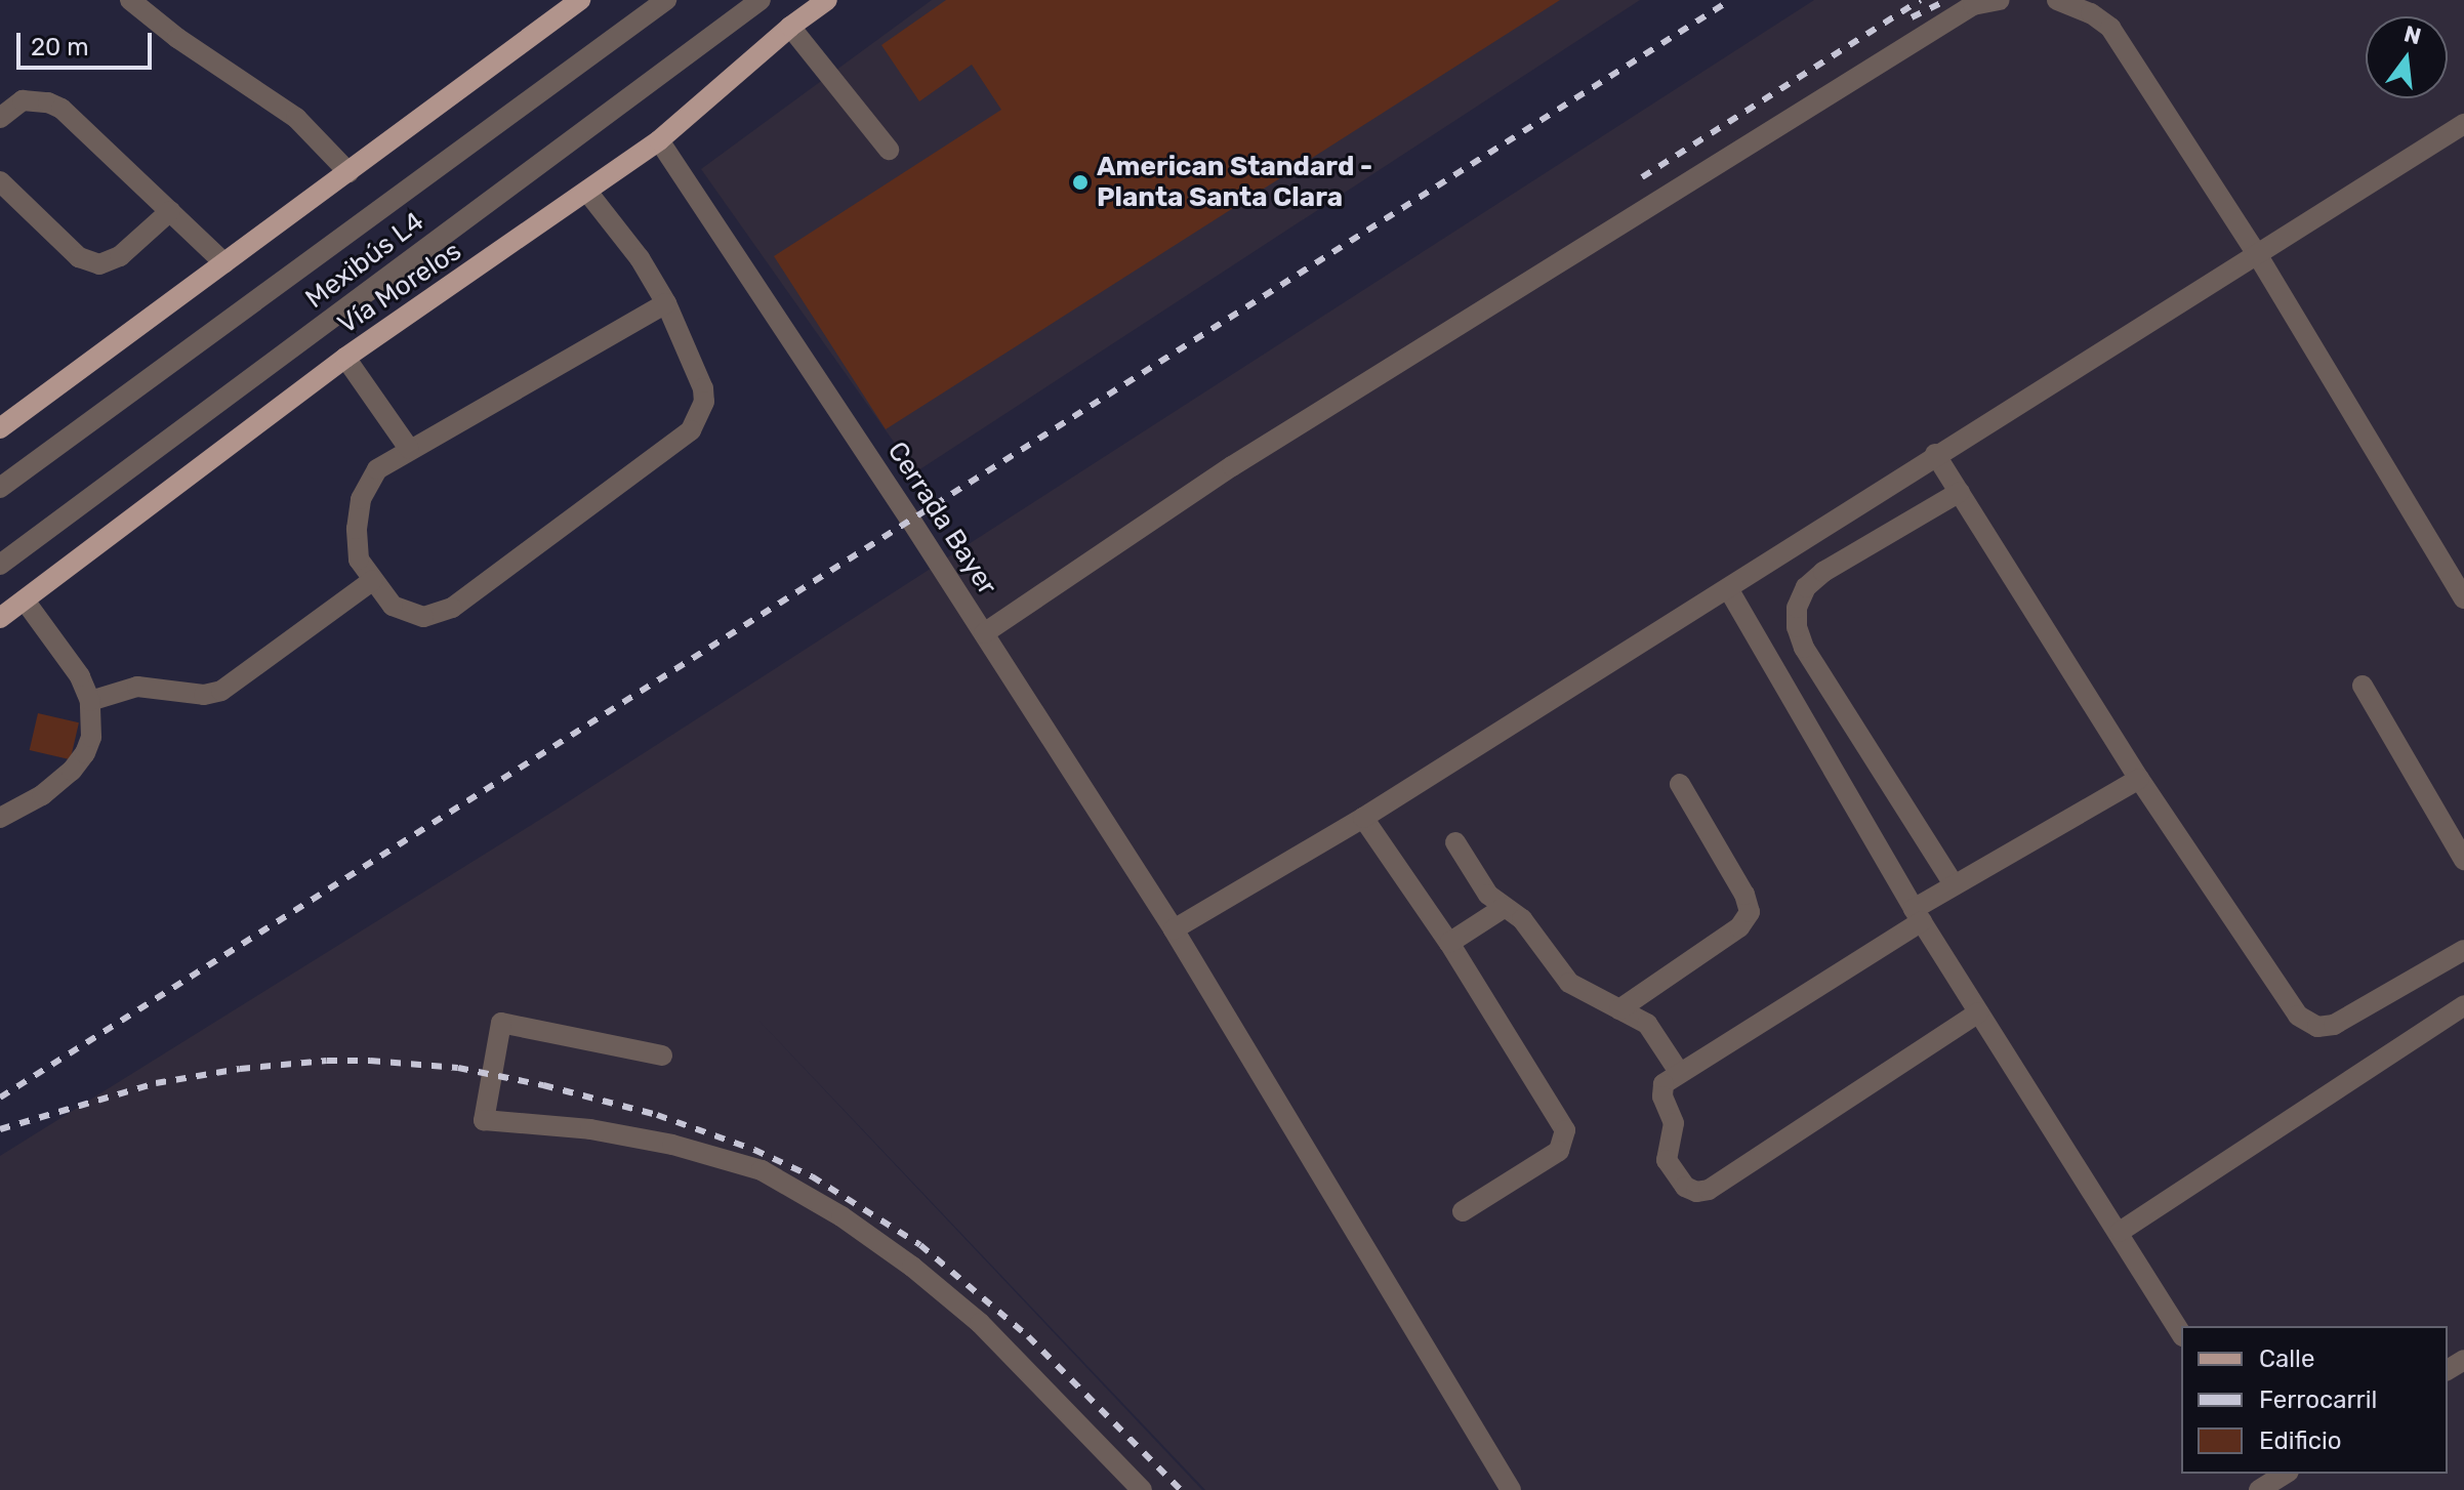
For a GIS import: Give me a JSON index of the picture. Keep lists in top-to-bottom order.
{
  "streets": {
    "main road": ["Vía Morelos"],
    "lane": ["Mexibús L4", "Cerrada Bayer"]
  },
  "crossings": [
    ["Vía Morelos", "Cerrada Bayer"]
  ],
  "places": ["American Standard - Planta Santa Clara"],
  "legend": ["Calle", "Ferrocarril", "Edificio"],
  "scale_bar": "20 m",
  "north": "top"
}
